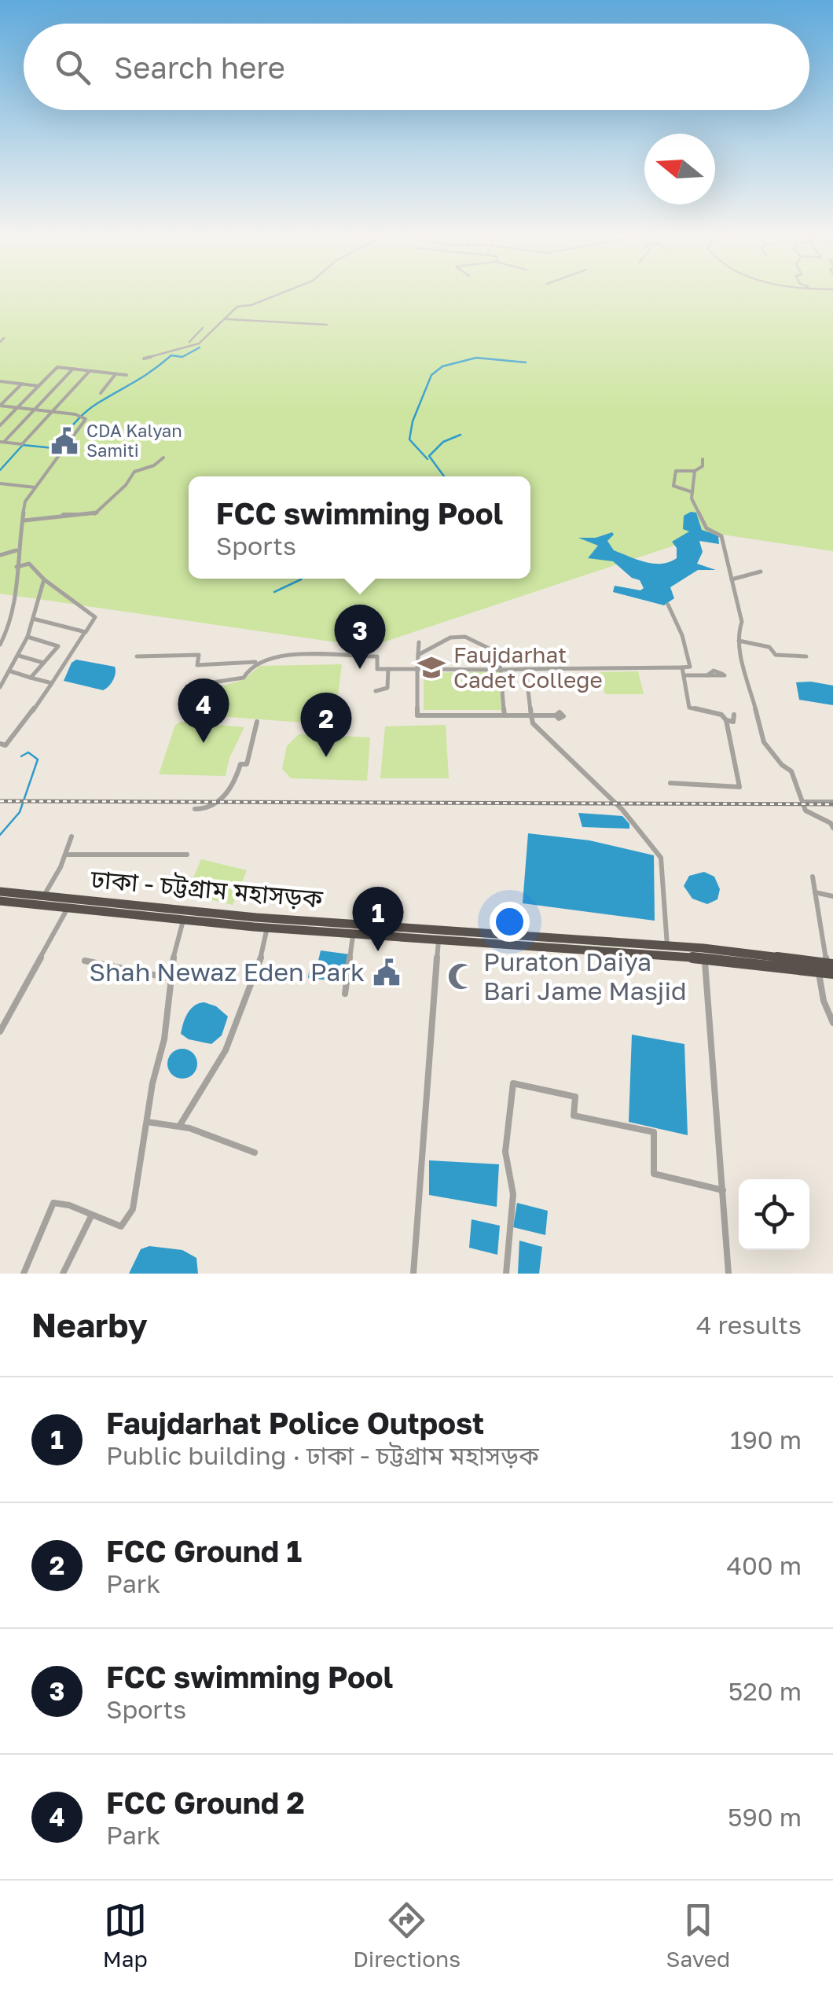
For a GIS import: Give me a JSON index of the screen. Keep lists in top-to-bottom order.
{
  "streets": {
    "highway": ["ঢাকা - চট্টগ্রাম মহাসড়ক"]
  },
  "places": {
    "public building": ["CDA Kalyan Samiti", "Shah Newaz Eden Park"],
    "school or university": ["Faujdarhat Cadet College"],
    "mosque": ["Puraton Daiya Bari Jame Masjid"]
  },
  "north": "left",
  "page": {
    "search": "Search here",
    "popup": ["FCC swimming Pool", "Sports"],
    "pins": [
      "3",
      "4",
      "2",
      "1"
    ],
    "heading": ["Nearby", "4 results"],
    "list": [
      {
        "mark": "1",
        "name": "Faujdarhat Police Outpost",
        "note": "Public building · ঢাকা - চট্টগ্রাম মহাসড়ক",
        "value": "190 m"
      },
      {
        "mark": "2",
        "name": "FCC Ground 1",
        "note": "Park",
        "value": "400 m"
      },
      {
        "mark": "3",
        "name": "FCC swimming Pool",
        "note": "Sports",
        "value": "520 m"
      },
      {
        "mark": "4",
        "name": "FCC Ground 2",
        "note": "Park",
        "value": "590 m"
      }
    ],
    "nav": ["Map", "Directions", "Saved"]
  }
}
